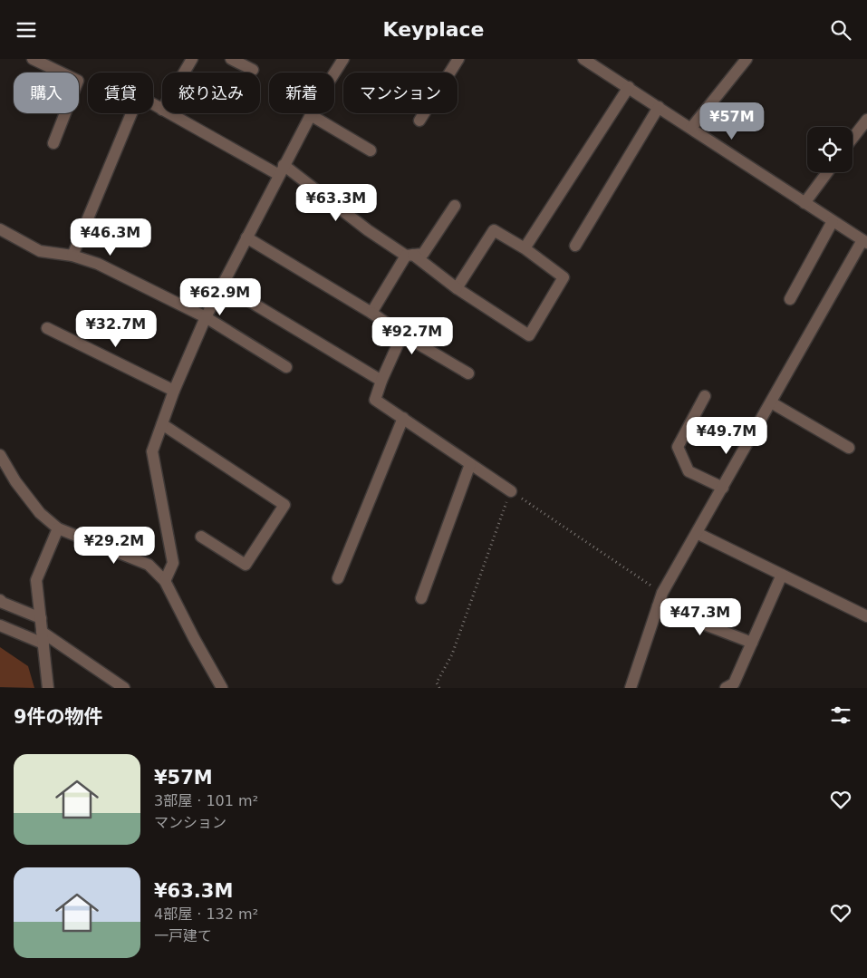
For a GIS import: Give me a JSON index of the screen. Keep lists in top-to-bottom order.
{
  "page": {
    "header": "Keyplace",
    "chip": [
      "購入",
      "賃貸",
      "絞り込み",
      "新着",
      "マンション"
    ],
    "price": [
      "¥57M",
      "¥63.3M",
      "¥46.3M",
      "¥62.9M",
      "¥32.7M",
      "¥92.7M",
      "¥49.7M",
      "¥29.2M",
      "¥47.3M"
    ],
    "heading": "9件の物件",
    "list": [
      {
        "name": "¥57M",
        "note": "3部屋 · 101 m² · マンション"
      },
      {
        "name": "¥63.3M",
        "note": "4部屋 · 132 m² · 一戸建て"
      }
    ]
  }
}
